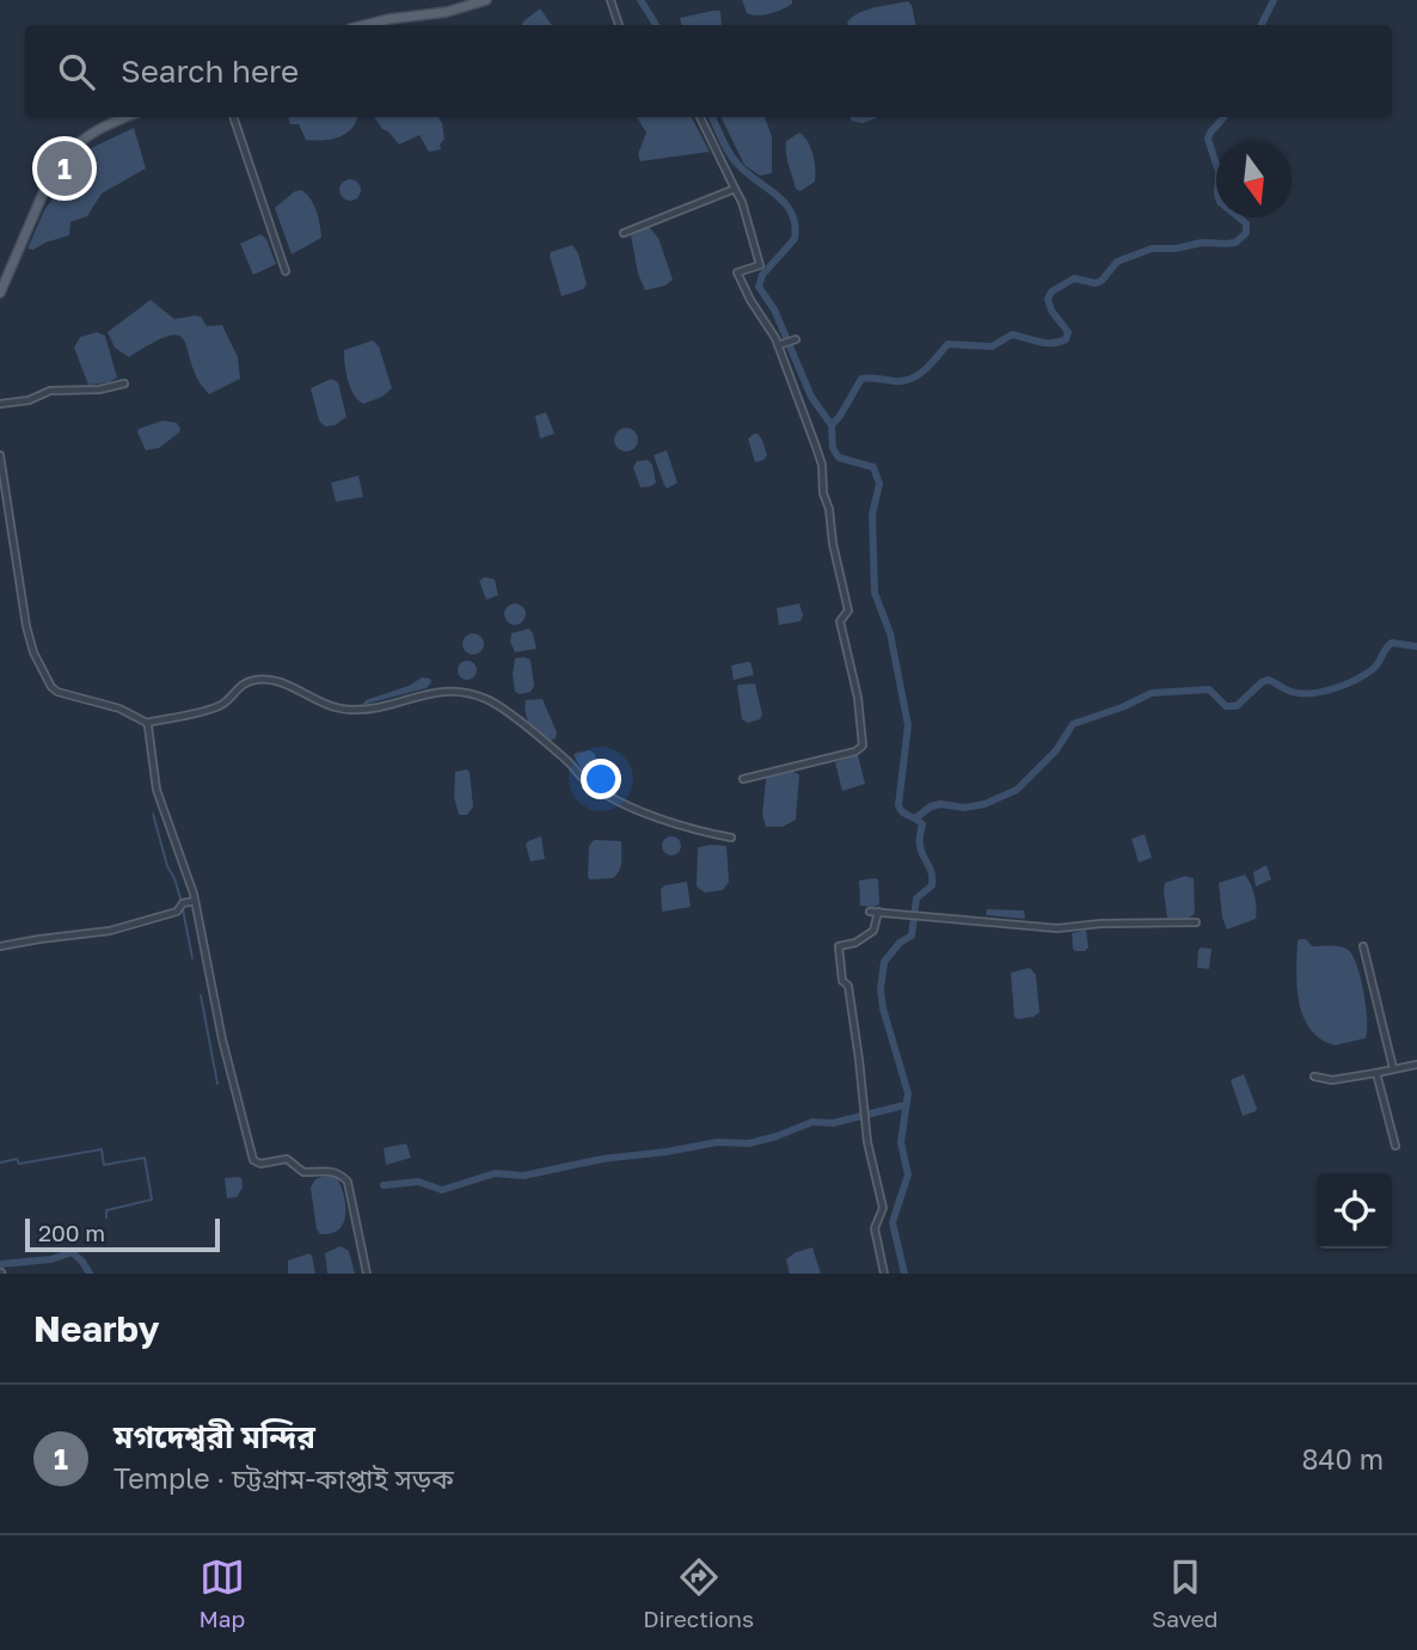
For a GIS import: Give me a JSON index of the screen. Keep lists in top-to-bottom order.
{
  "scale_bar": "200 m",
  "north": "bottom",
  "page": {
    "search": "Search here",
    "pins": "1",
    "scale": "200 m",
    "heading": "Nearby",
    "list": [
      {
        "mark": "1",
        "name": "মগদেশ্বরী মন্দির",
        "note": "Temple · চট্টগ্রাম-কাপ্তাই সড়ক",
        "value": "840 m"
      }
    ],
    "nav": ["Map", "Directions", "Saved"]
  }
}
